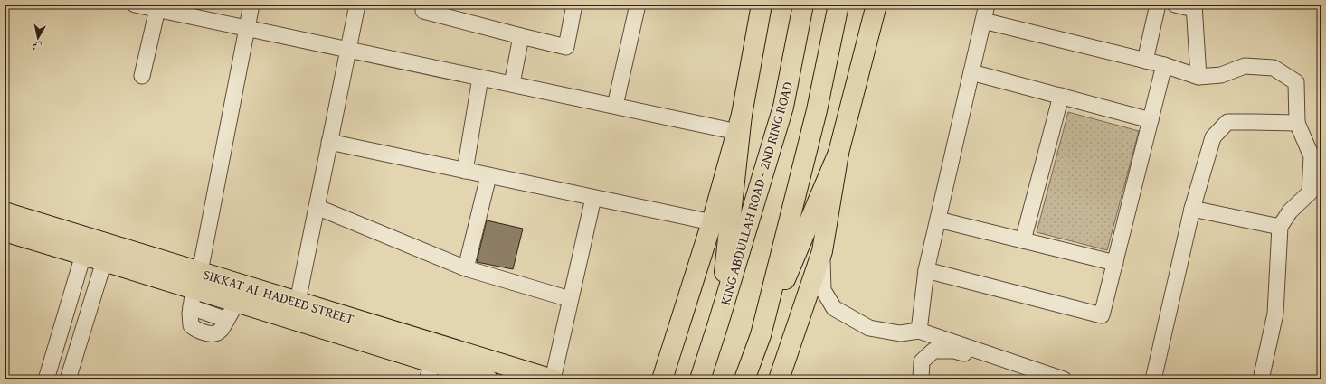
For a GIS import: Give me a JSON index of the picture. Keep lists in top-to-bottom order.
{
  "streets": {
    "main road": ["KING ABDULLAH ROAD - 2ND RING ROAD", "SIKKAT AL HADEED STREET"]
  },
  "north": "bottom"
}
